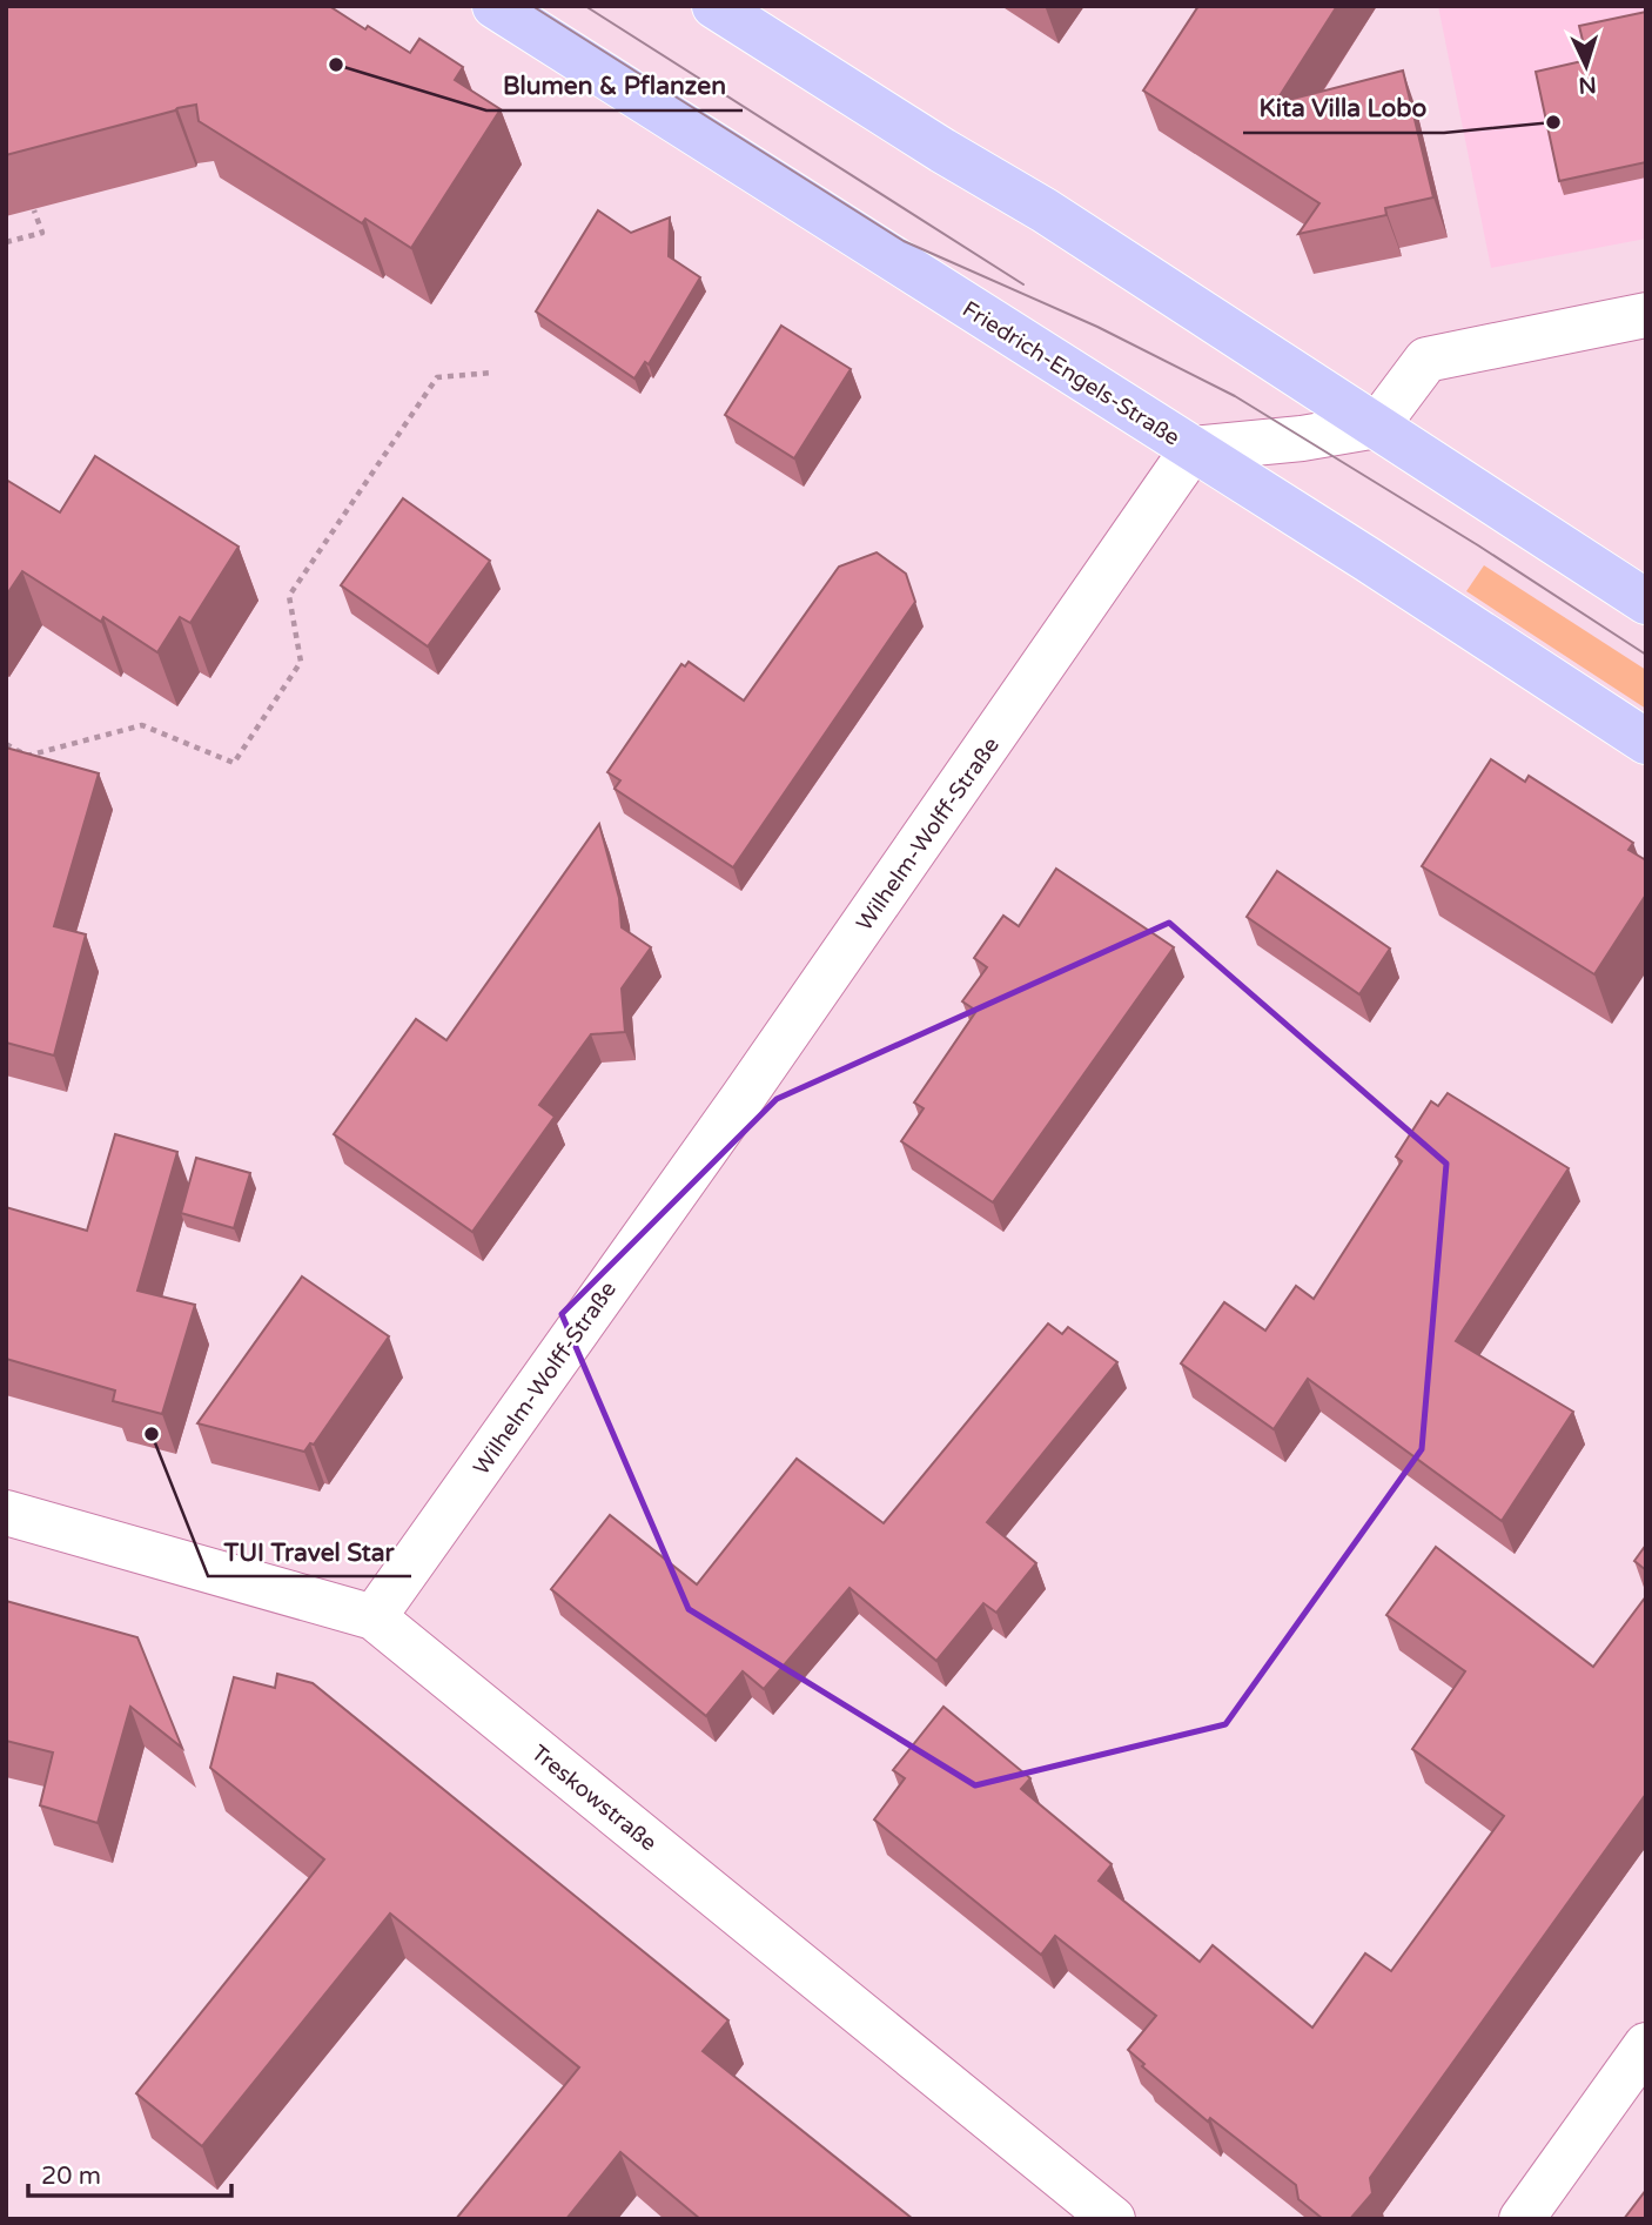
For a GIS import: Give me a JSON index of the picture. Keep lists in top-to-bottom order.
{
  "streets": {
    "main road": ["Friedrich-Engels-Straße"],
    "street": ["Wilhelm-Wolff-Straße", "Treskowstraße"]
  },
  "crossings": [
    ["Friedrich-Engels-Straße", "Wilhelm-Wolff-Straße"],
    ["Wilhelm-Wolff-Straße", "Treskowstraße"]
  ],
  "places": ["Blumen & Pflanzen", "Kita Villa Lobo", "TUI Travel Star"],
  "scale_bar": "20 m",
  "north": "bottom"
}
